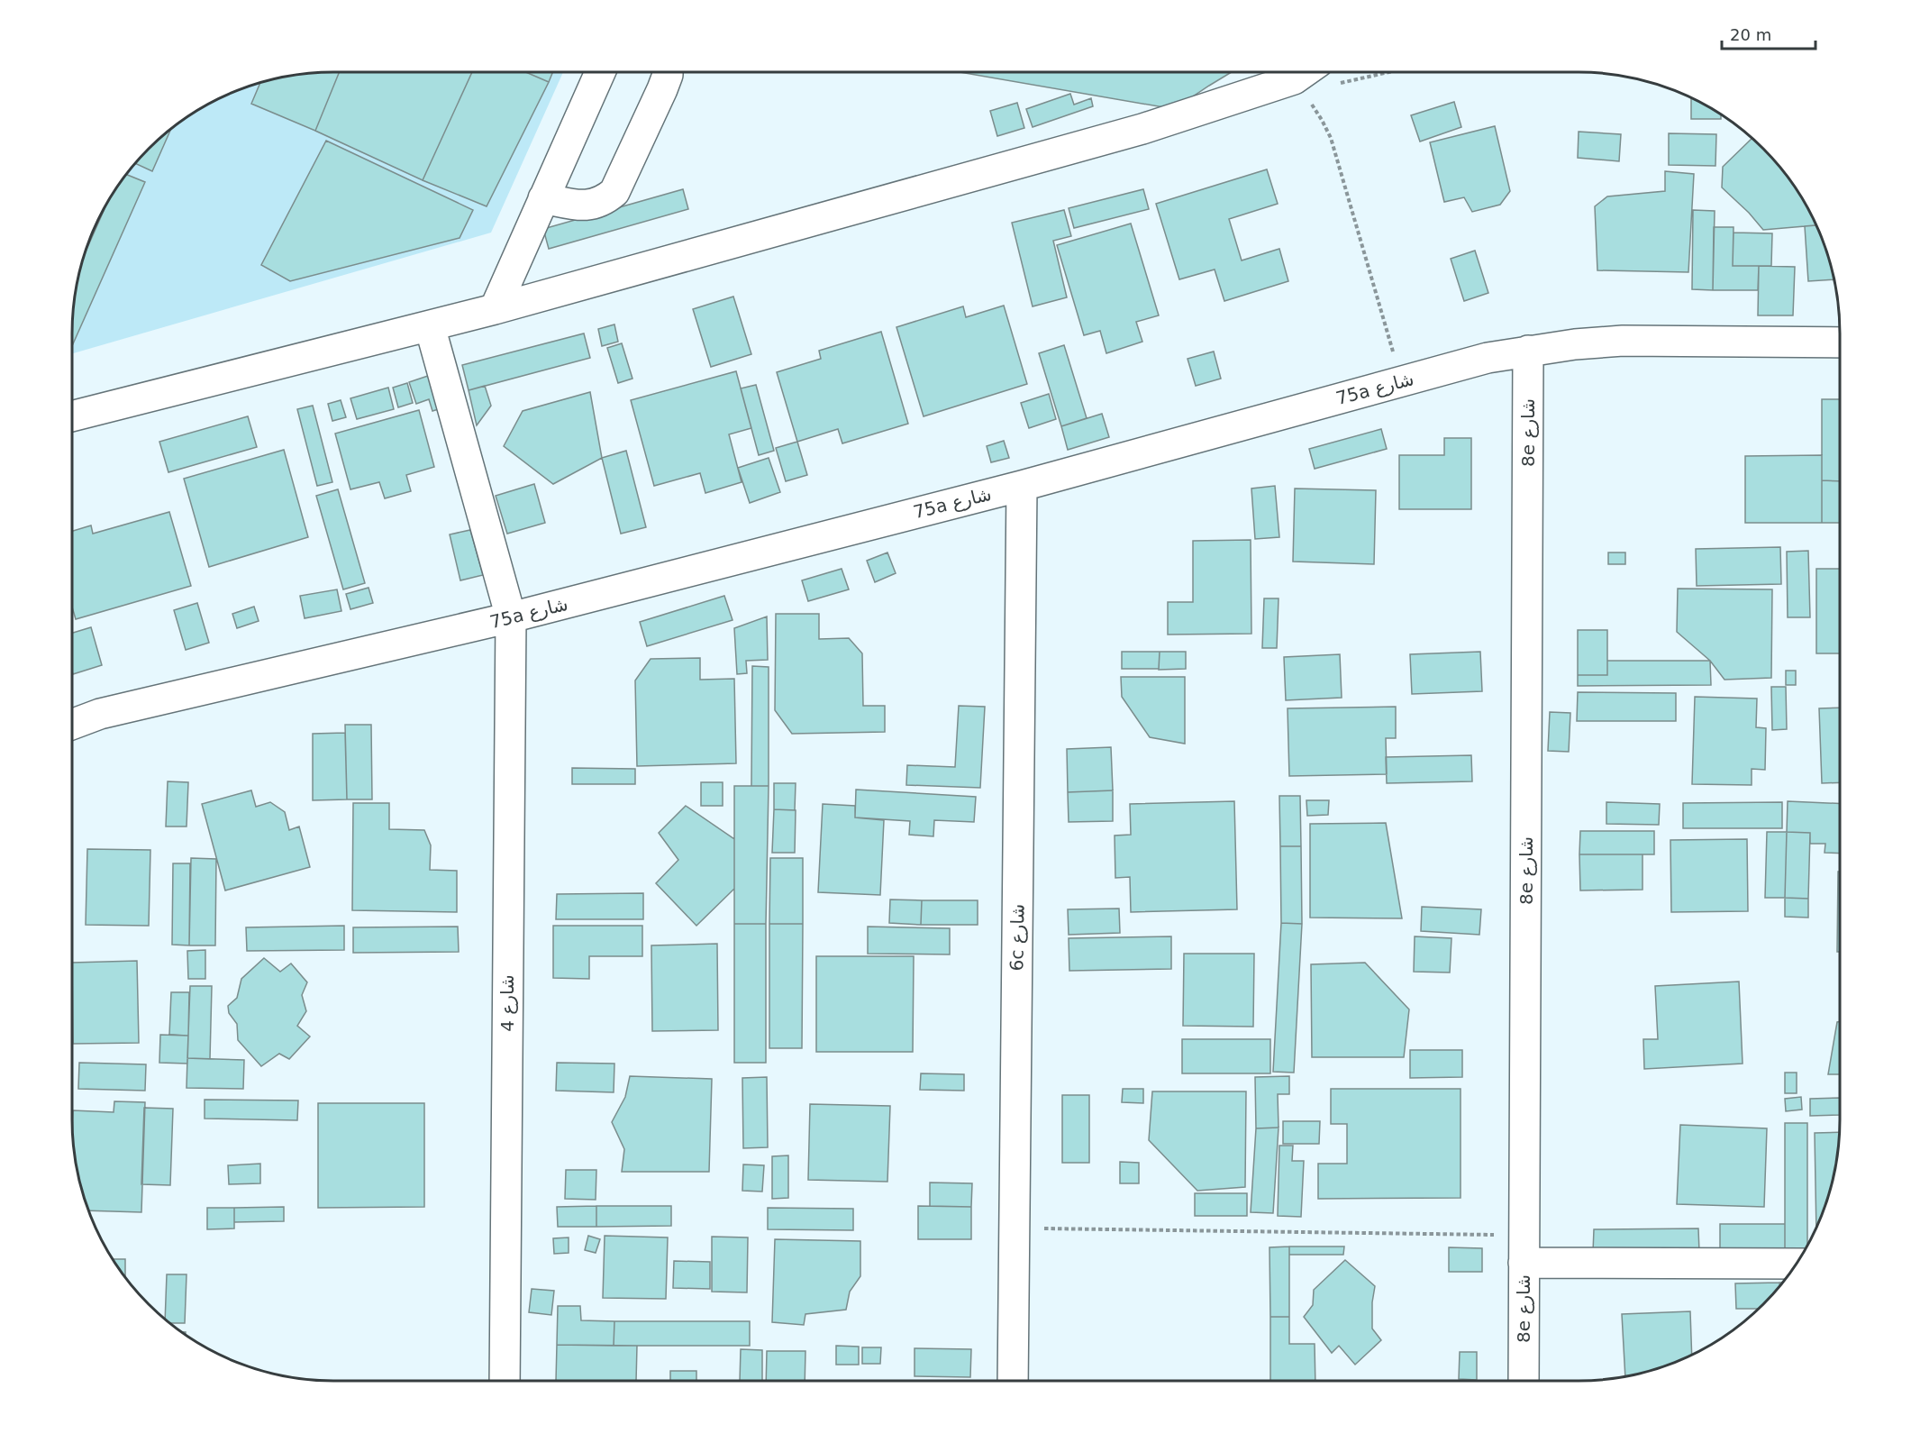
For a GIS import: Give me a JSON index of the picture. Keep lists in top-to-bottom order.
{
  "streets": {
    "street": [
      "75a شارع",
      "8e شارع",
      "6c شارع",
      "شارع 4"
    ]
  },
  "crossings": [
    ["75a شارع", "8e شارع"],
    ["75a شارع", "6c شارع"],
    ["75a شارع", "شارع 4"]
  ],
  "scale_bar": "20 m"
}
